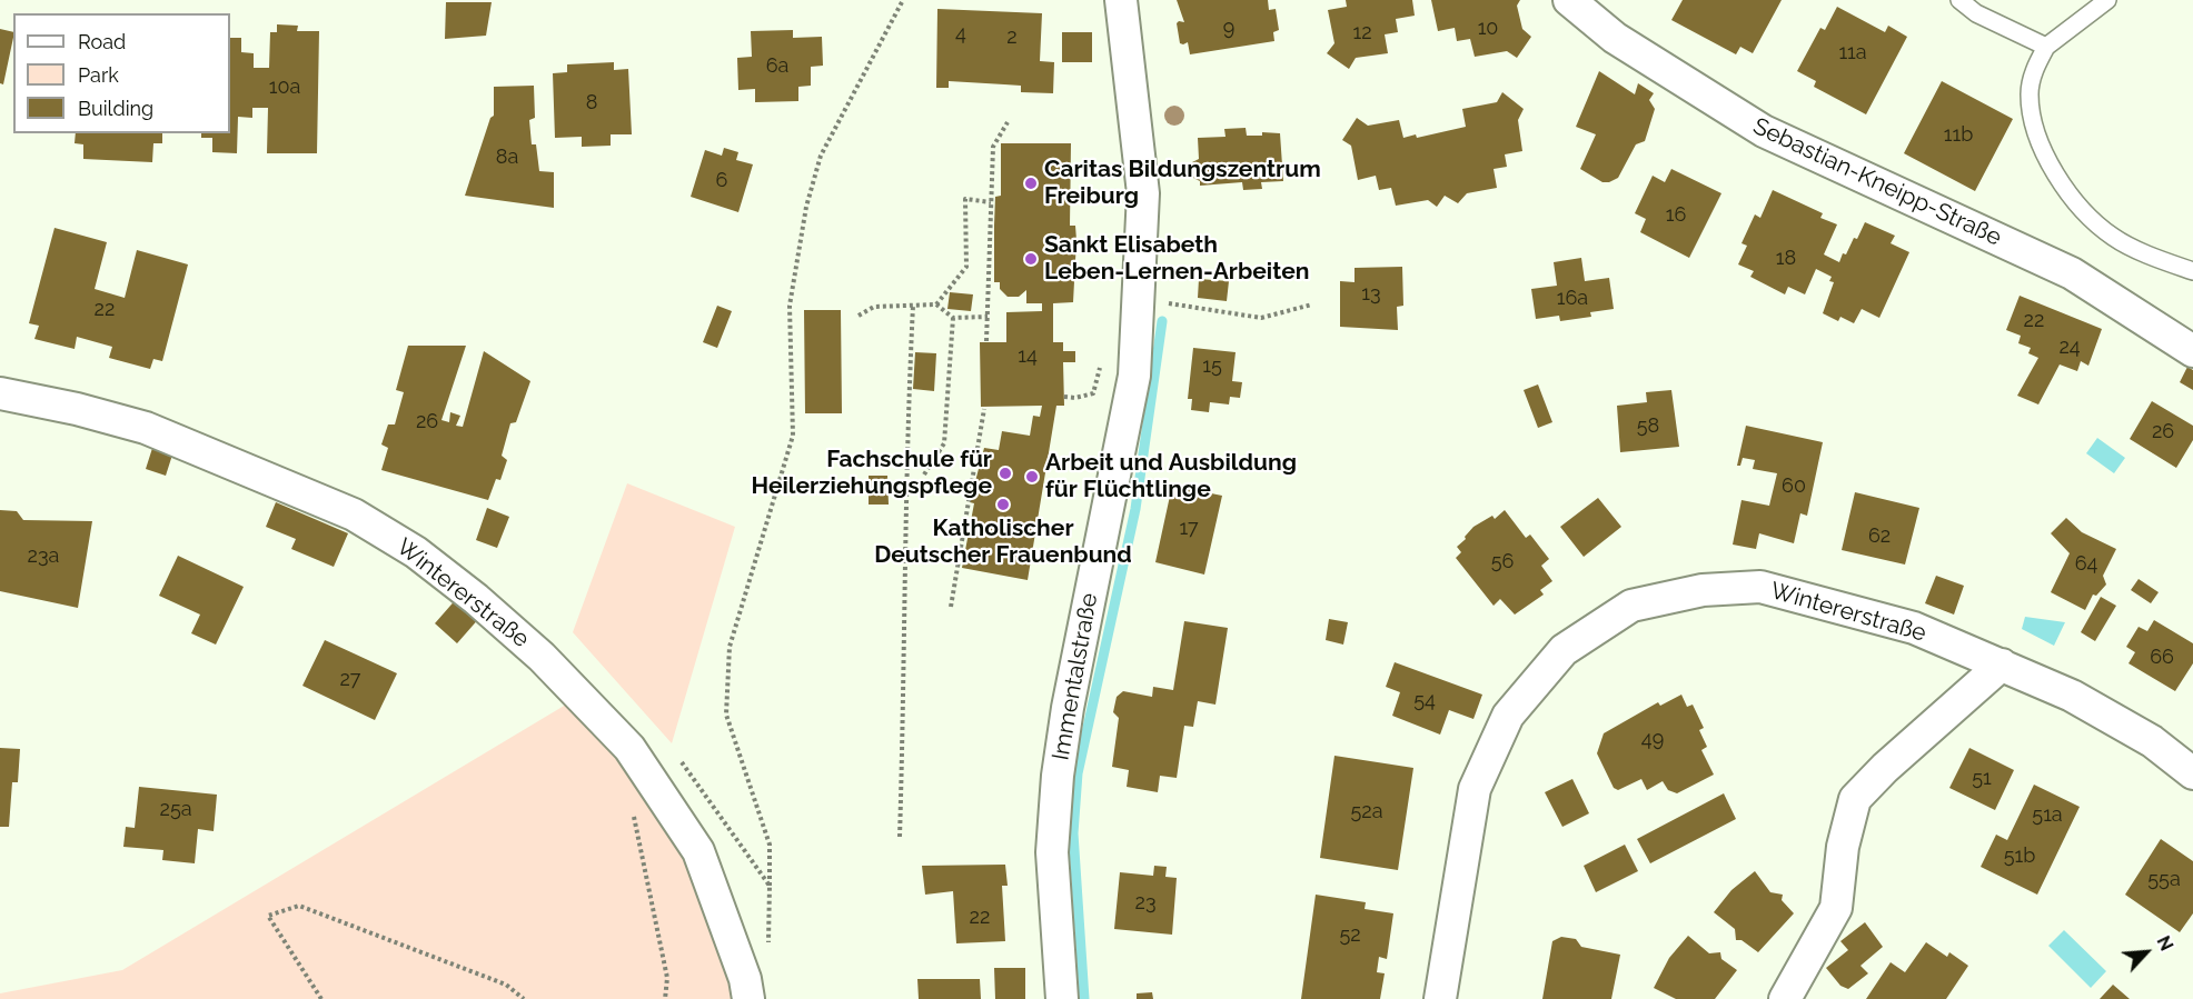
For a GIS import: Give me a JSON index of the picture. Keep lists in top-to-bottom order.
{
  "streets": {
    "street": ["Sebastian-Kneipp-Straße", "Wintererstraße", "Immentalstraße"]
  },
  "places": [
    "Caritas Bildungszentrum Freiburg",
    "Sankt Elisabeth Leben-Lernen-Arbeiten",
    "Fachschule für Heilerziehungspflege",
    "Arbeit und Ausbildung für Flüchtlinge",
    "Katholischer Deutscher Frauenbund"
  ],
  "house_numbers": [
    "9",
    "10",
    "12",
    "4",
    "2",
    "11a",
    "6a",
    "10a",
    "8",
    "11b",
    "8a",
    "6",
    "16",
    "18",
    "13",
    "16a",
    "22",
    "22",
    "24",
    "14",
    "15",
    "26",
    "58",
    "26",
    "60",
    "17",
    "62",
    "23a",
    "56",
    "64",
    "66",
    "27",
    "54",
    "49",
    "51",
    "25a",
    "52a",
    "51a",
    "51b",
    "55a",
    "23",
    "22",
    "52"
  ],
  "legend": ["Road", "Park", "Building"],
  "north": "top right"
}
